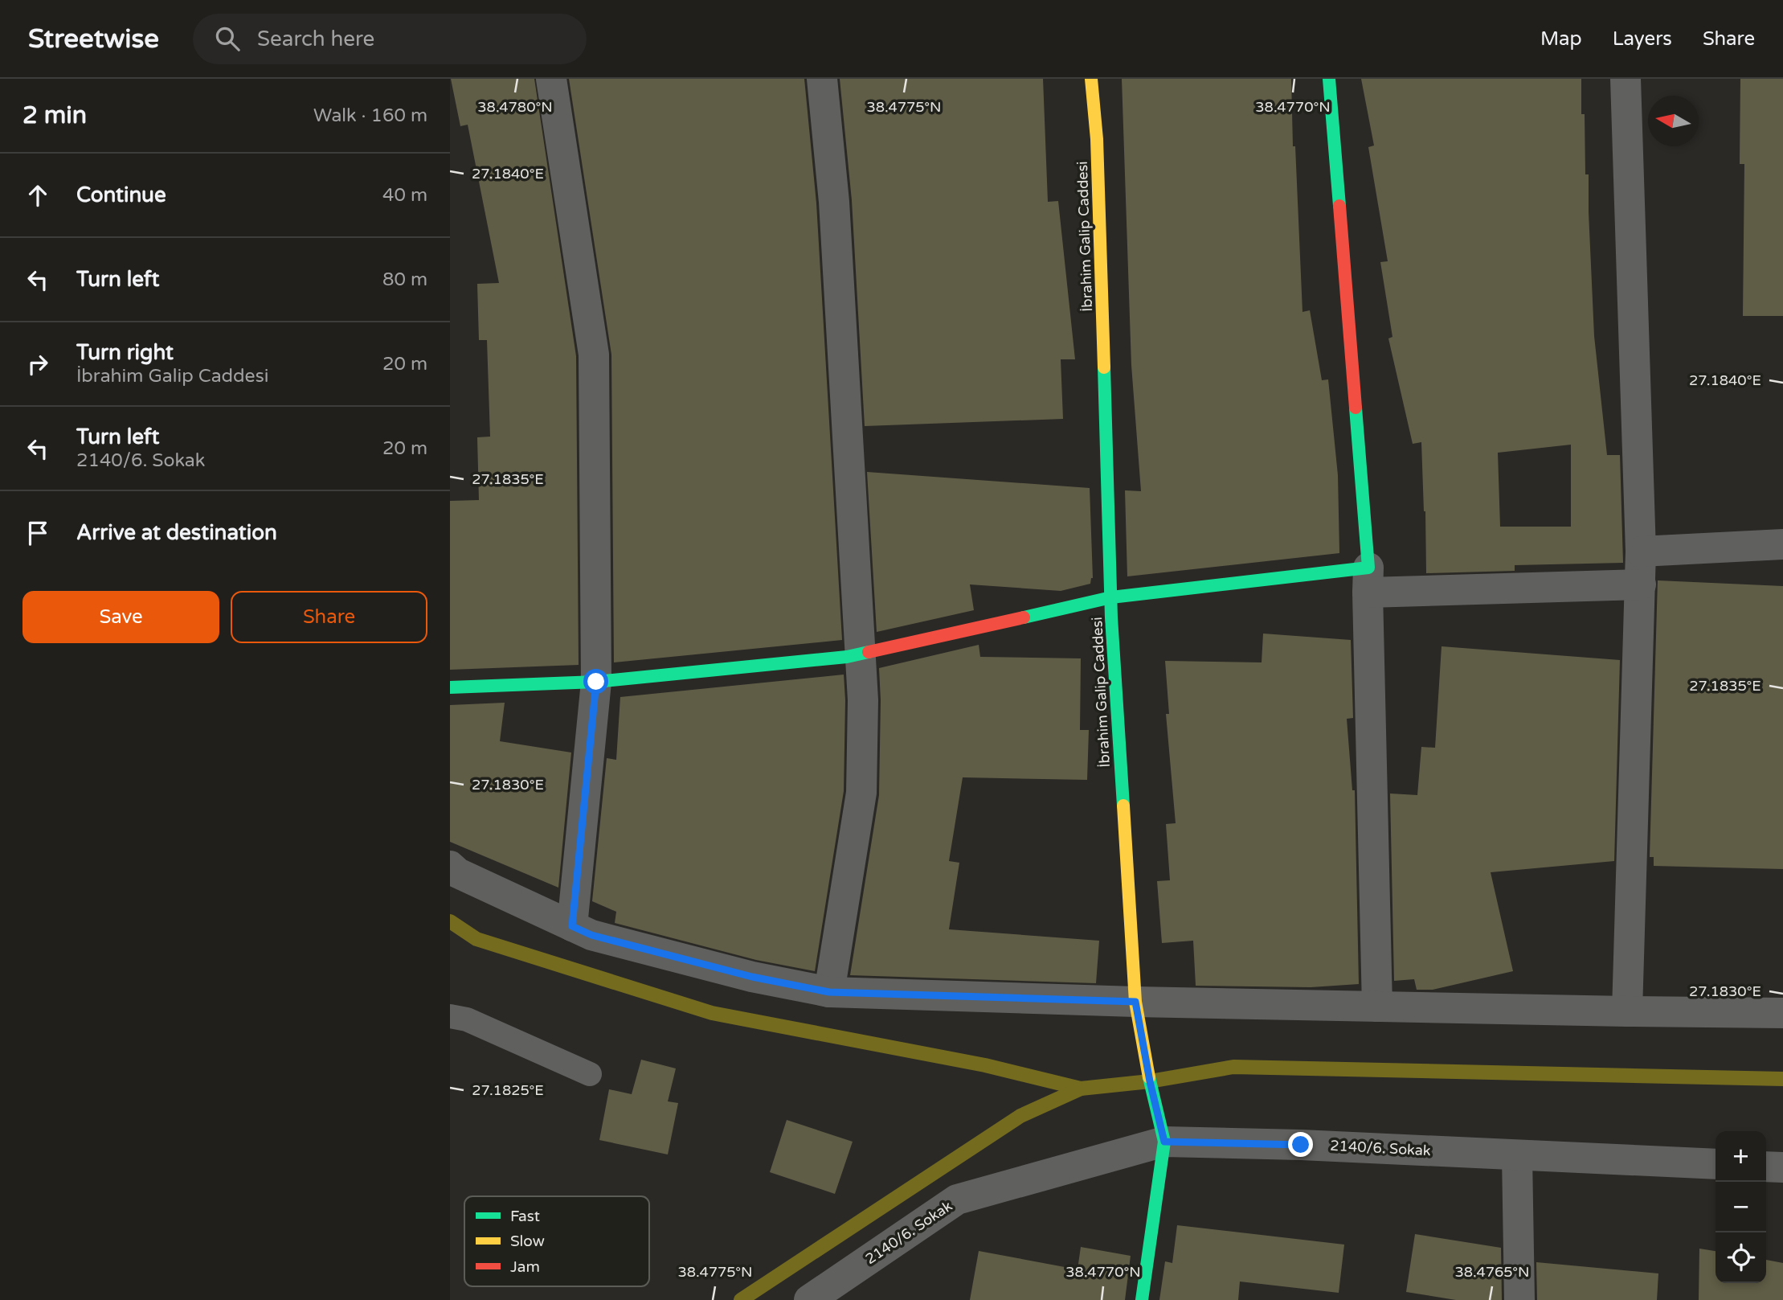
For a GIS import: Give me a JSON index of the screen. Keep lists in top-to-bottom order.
{
  "streets": {
    "street": ["İbrahim Galip Caddesi", "2140/6. Sokak"]
  },
  "crossings": [
    ["İbrahim Galip Caddesi", "2140/6. Sokak"]
  ],
  "legend": ["Fast", "Slow", "Jam"],
  "north": "left",
  "page": {
    "header": "Streetwise",
    "search": "Search here",
    "nav": ["Map", "Layers", "Share"],
    "heading": ["2 min", "Walk · 160 m"],
    "list": [
      ["Continue", "40 m"],
      ["Turn left", "80 m"],
      ["Turn right", "İbrahim Galip Caddesi", "20 m"],
      ["Turn left", "2140/6. Sokak", "20 m"],
      "Arrive at destination"
    ],
    "buttons": ["Save", "Share"],
    "map_buttons": ["+", "−"]
  },
  "coordinates": [
    "38.4780°N",
    "38.4775°N",
    "38.4770°N",
    "27.1840°E",
    "27.1835°E",
    "27.1830°E",
    "27.1825°E",
    "38.4765°N"
  ]
}
